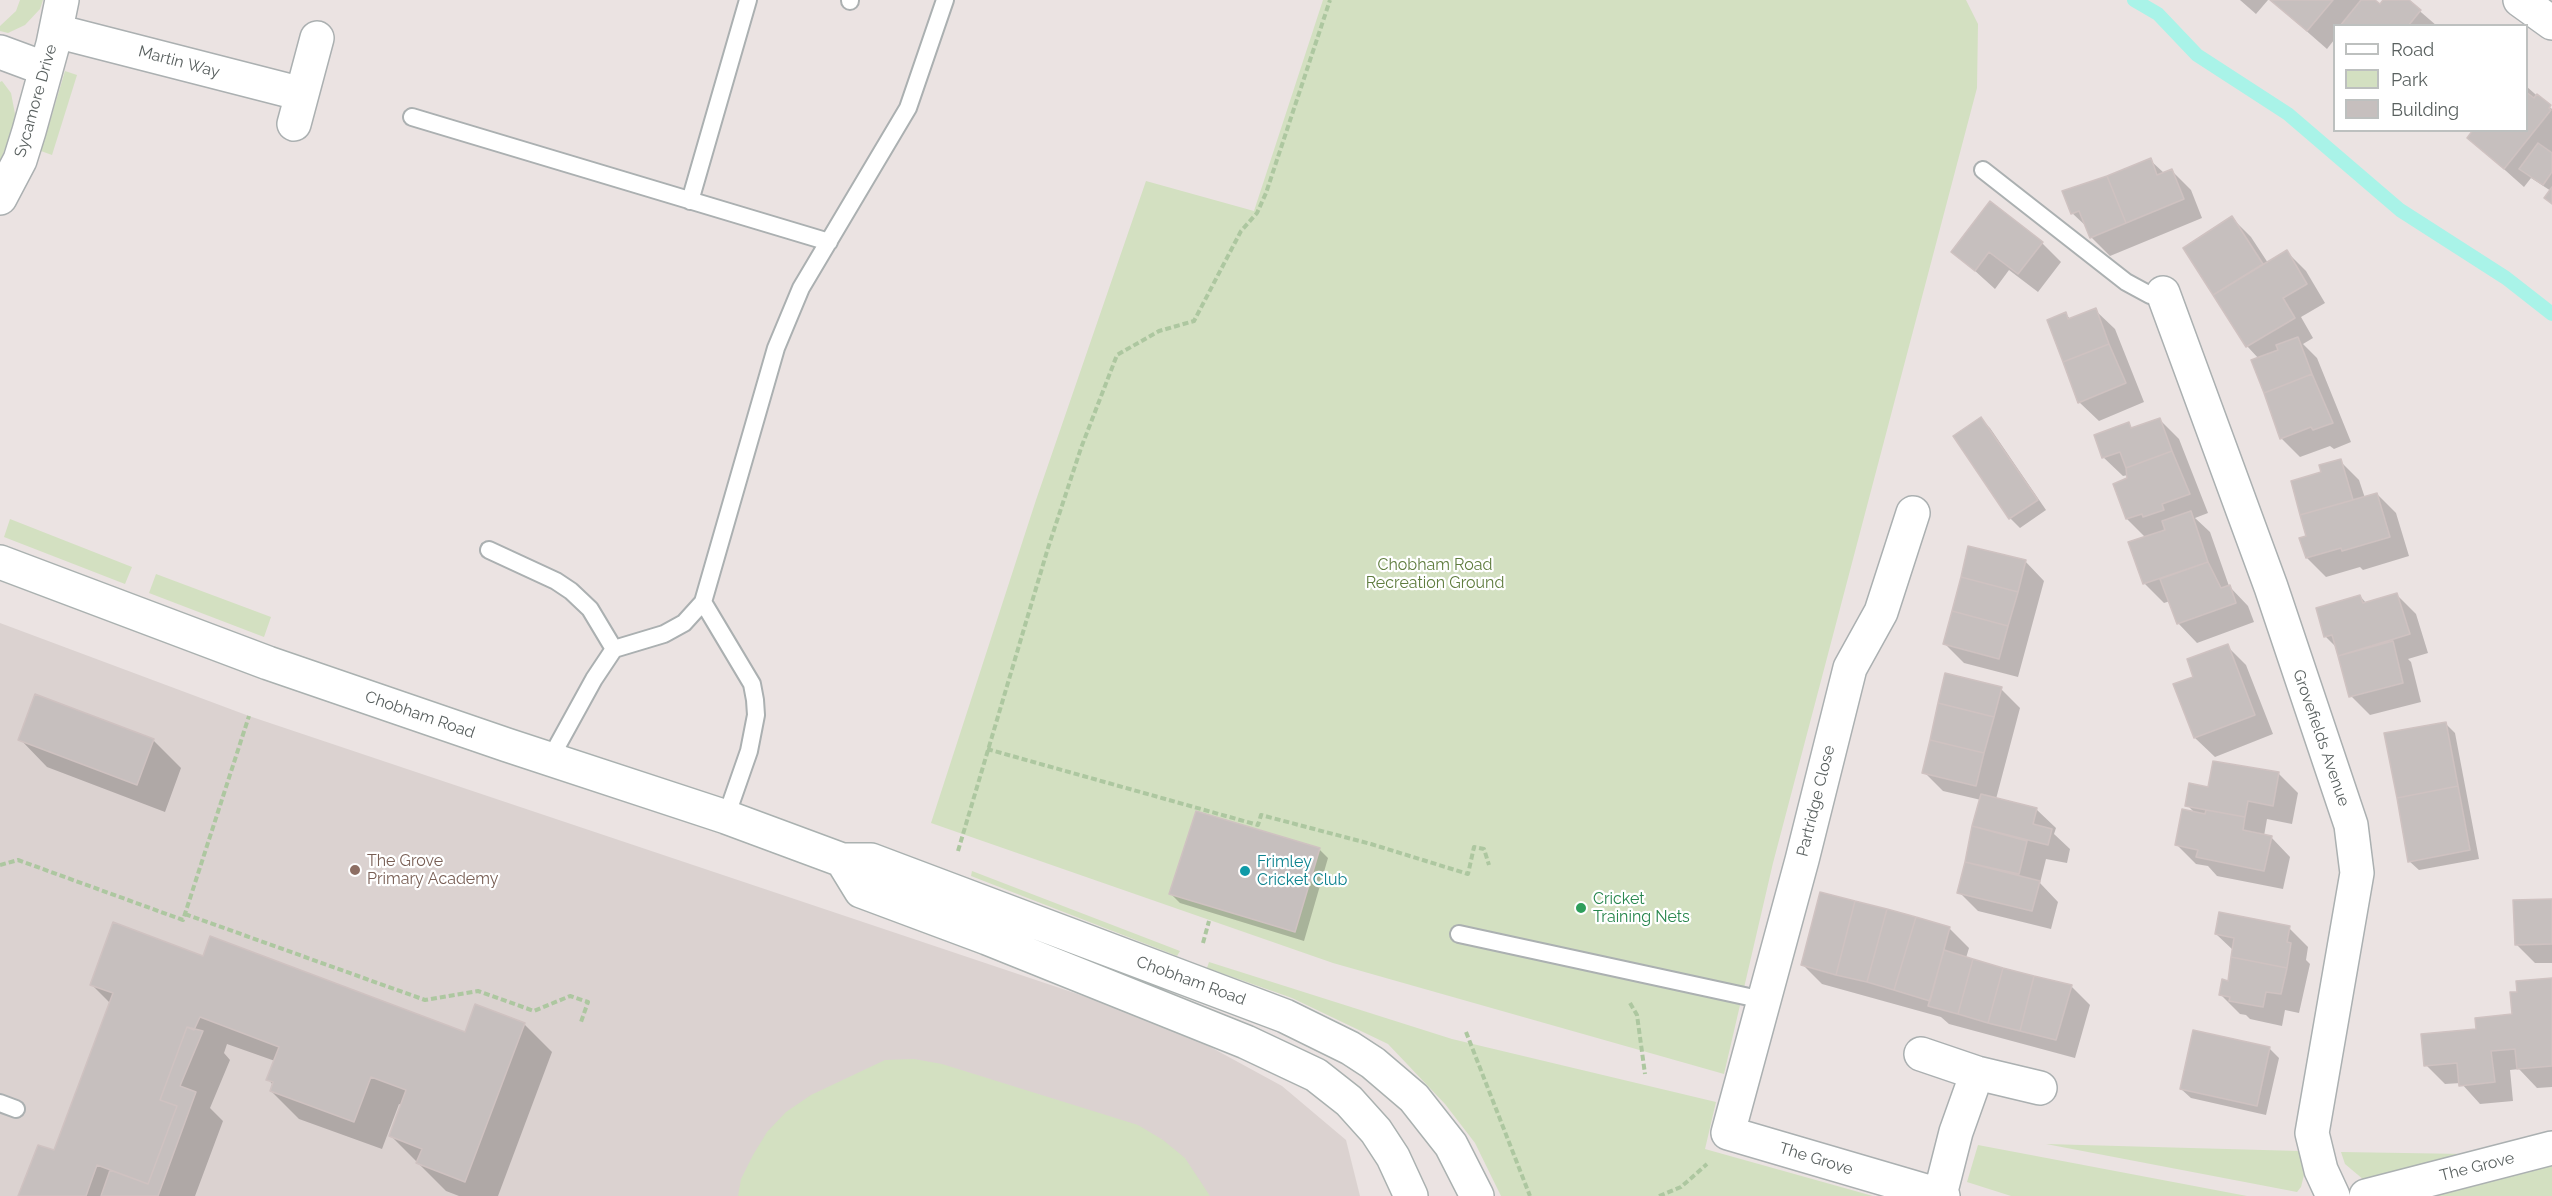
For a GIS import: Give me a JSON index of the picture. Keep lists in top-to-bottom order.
{
  "streets": {
    "street": [
      "Martin Way",
      "Sycamore Drive",
      "Chobham Road",
      "Grovefields Avenue",
      "Partridge Close",
      "The Grove"
    ]
  },
  "crossings": [
    ["Martin Way", "Sycamore Drive"],
    ["Partridge Close", "The Grove"]
  ],
  "parks": ["Chobham Road Recreation Ground"],
  "places": ["The Grove Primary Academy", "Frimley Cricket Club", "Cricket Training Nets"],
  "legend": ["Road", "Park", "Building"]
}
